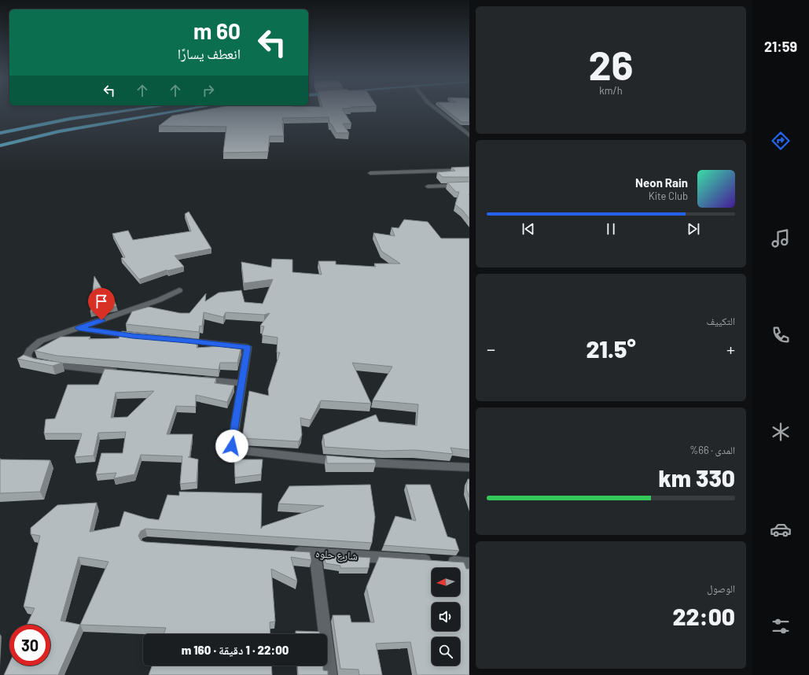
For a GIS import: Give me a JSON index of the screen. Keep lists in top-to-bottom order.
{
  "streets": {
    "street": ["شارع حلوه"]
  },
  "north": "left",
  "page": {
    "tabs": "21:59",
    "tile": [
      ["26", "km/h"],
      "التكييف",
      ["المدى · 66%", "330 km"],
      ["الوصول", "22:00"]
    ],
    "turn": ["60 m", "انعطف يسارًا"],
    "song": ["Neon Rain", "Kite Club"],
    "heat": ["−", "21.5°", "+"],
    "limit": "30",
    "trip": "22:00 · 1 دقيقة · 160 m"
  }
}
